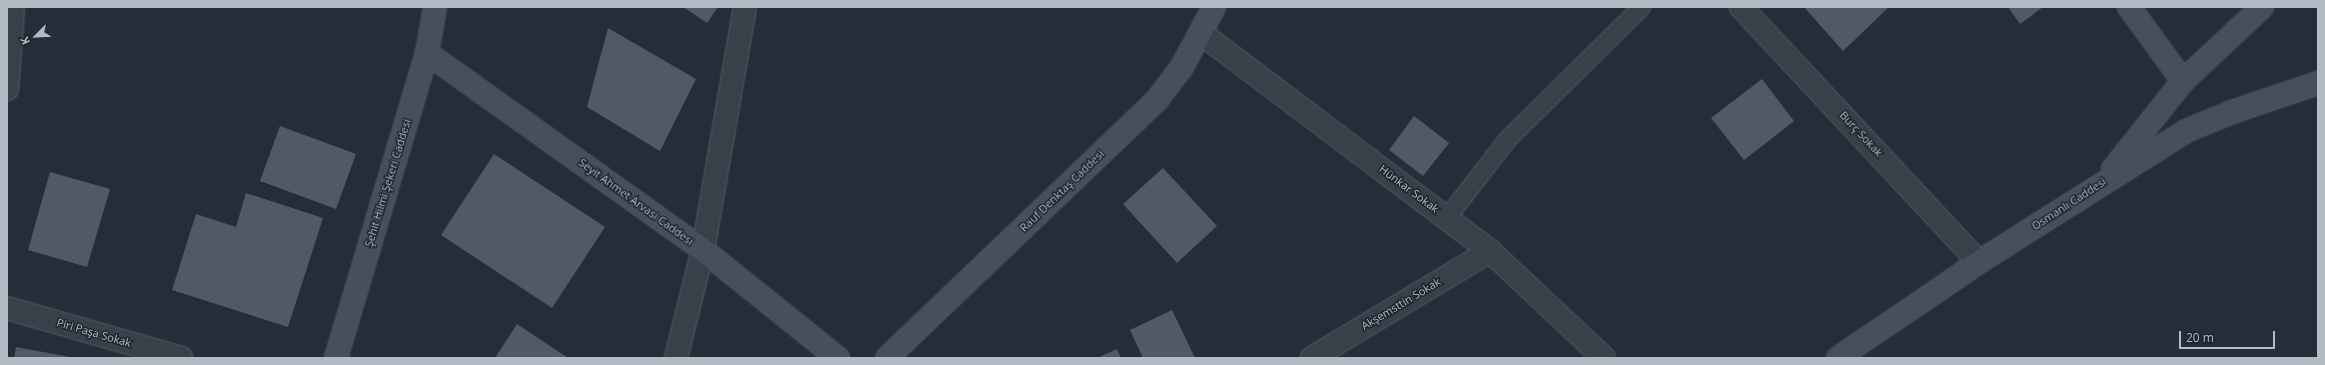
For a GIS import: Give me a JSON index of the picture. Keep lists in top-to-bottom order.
{
  "streets": {
    "street": [
      "Burç Sokak",
      "Şehit Hilmi Şekeri Caddesi",
      "Hünkar Sokak",
      "Rauf Denktaş Caddesi",
      "Seyit Ahmet Arvasi Caddesi",
      "Osmanlı Caddesi",
      "Akşemsttin Sokak",
      "Piri Paşa Sokak"
    ]
  },
  "crossings": [
    ["Burç Sokak", "Osmanlı Caddesi"],
    ["Şehit Hilmi Şekeri Caddesi", "Seyit Ahmet Arvasi Caddesi"],
    ["Hünkar Sokak", "Rauf Denktaş Caddesi"],
    ["Hünkar Sokak", "Akşemsttin Sokak"]
  ],
  "scale_bar": "20 m",
  "north": "bottom left"
}
